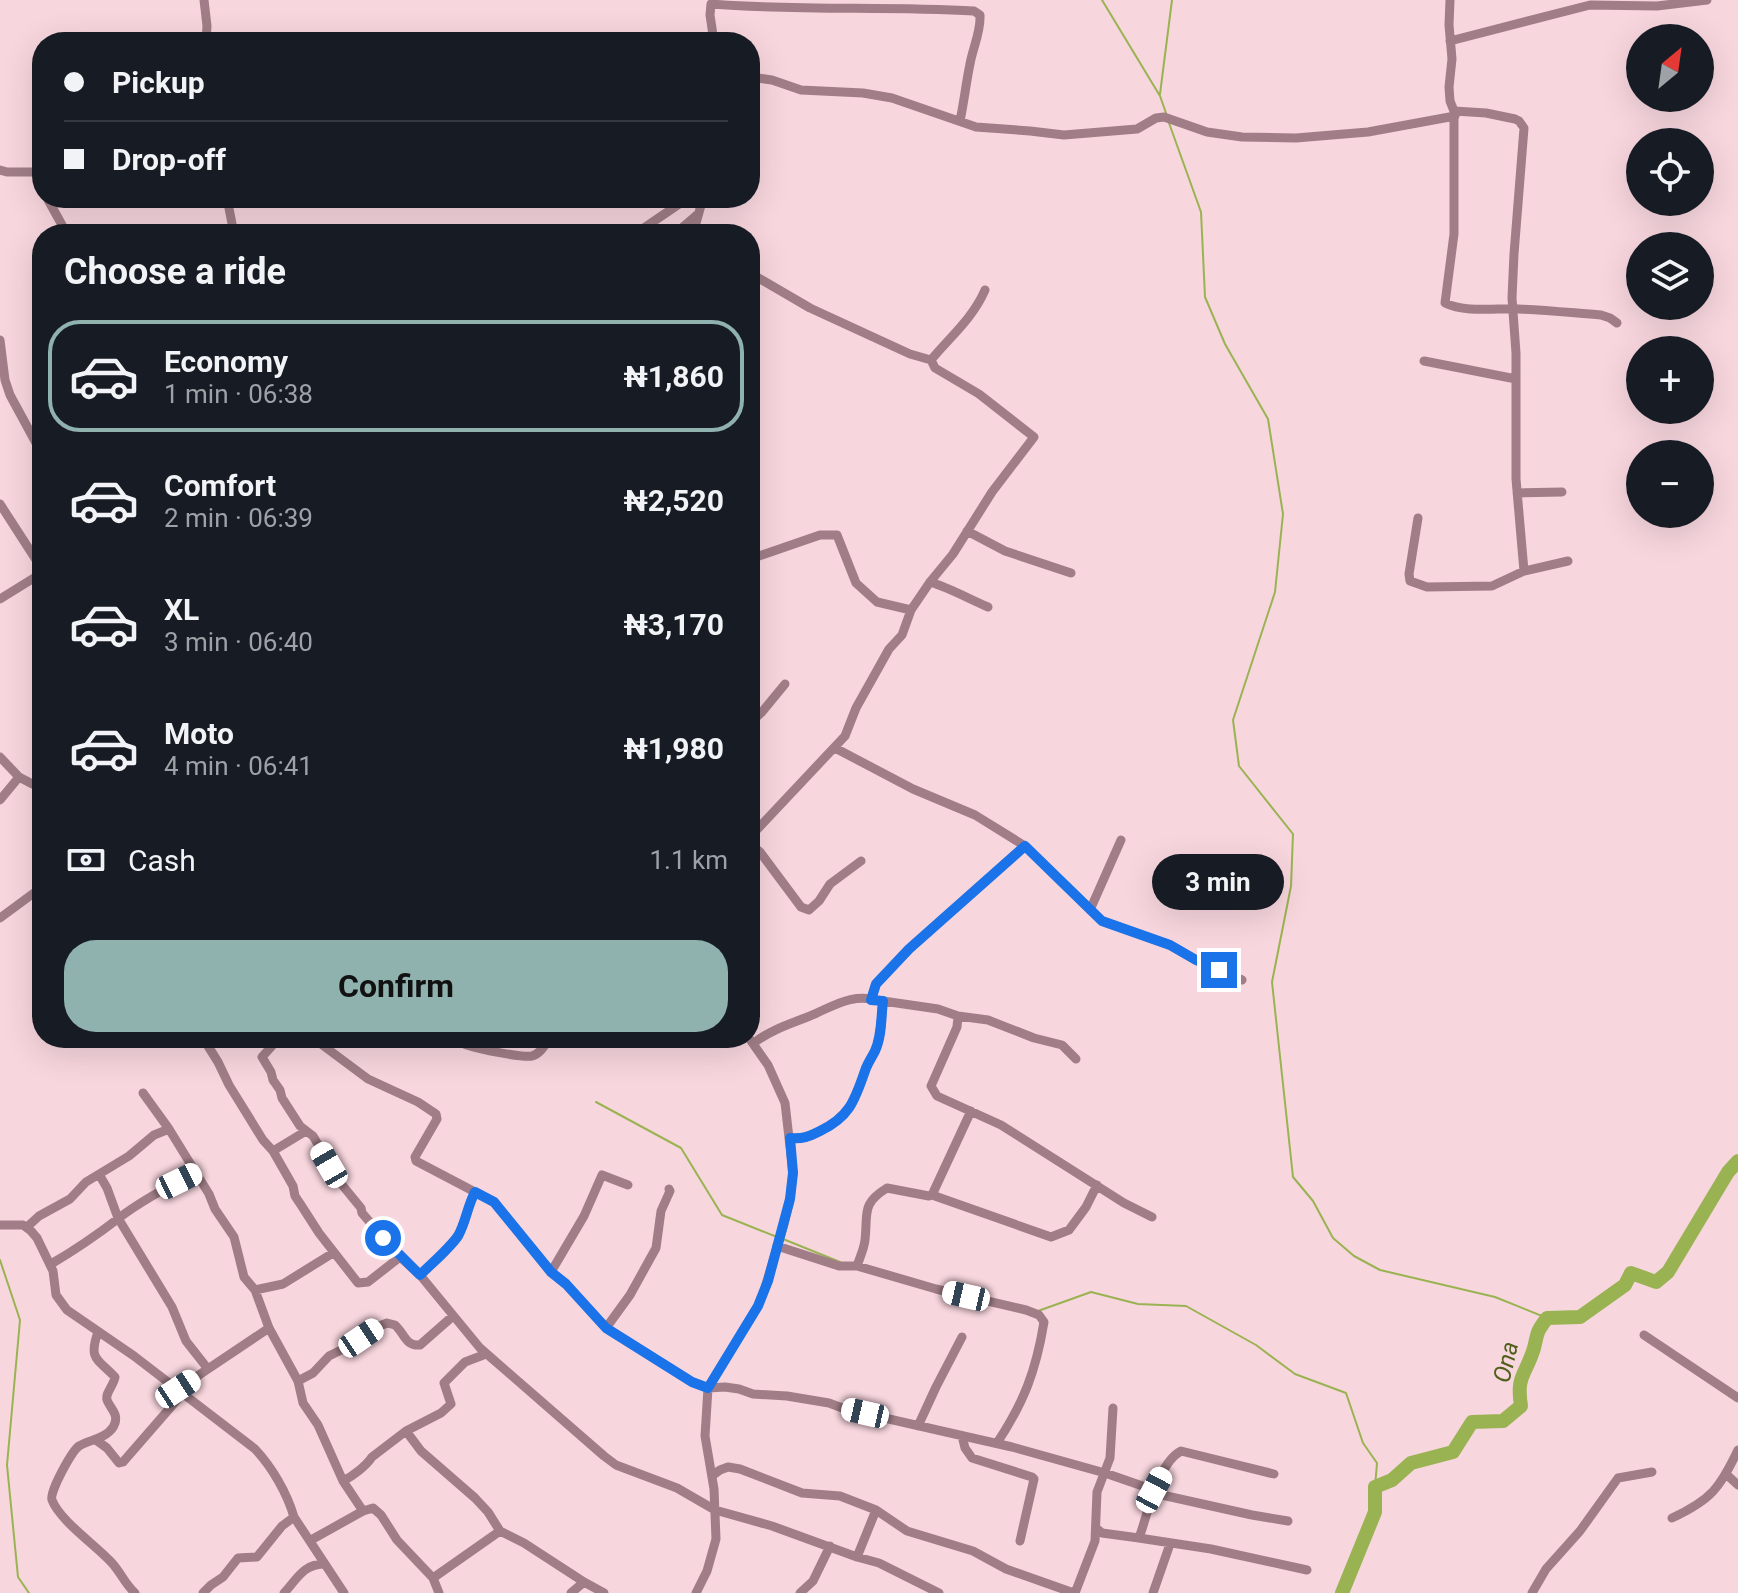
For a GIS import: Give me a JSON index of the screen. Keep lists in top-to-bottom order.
{
  "water": ["Ona"],
  "north": "top right",
  "page": {
    "map_buttons": ["+", "−"],
    "banner": ["Pickup", "Drop-off"],
    "heading": "Choose a ride",
    "list": [
      {
        "name": "Economy",
        "note": "1 min · 06:38",
        "value": "₦1,860"
      },
      {
        "name": "Comfort",
        "note": "2 min · 06:39",
        "value": "₦2,520"
      },
      {
        "name": "XL",
        "note": "3 min · 06:40",
        "value": "₦3,170"
      },
      {
        "name": "Moto",
        "note": "4 min · 06:41",
        "value": "₦1,980"
      }
    ],
    "pay": ["Cash", "1.1 km"],
    "bubble": "3 min",
    "buttons": "Confirm"
  }
}
